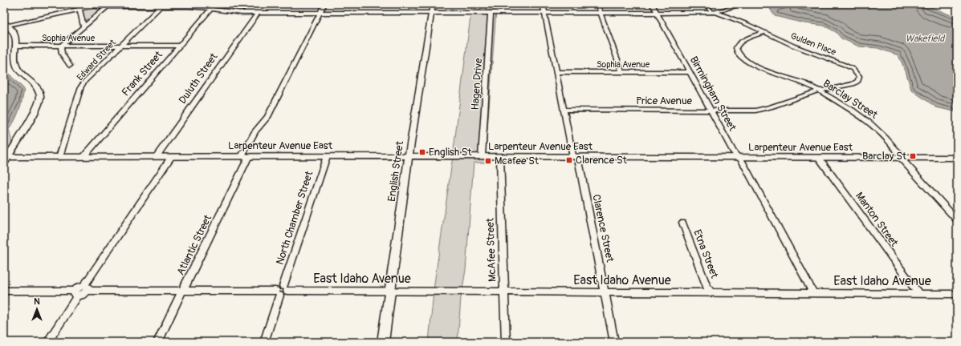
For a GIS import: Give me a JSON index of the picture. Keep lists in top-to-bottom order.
{
  "streets": {
    "street": [
      "Sophia Avenue",
      "Gulden Place",
      "Edward Street",
      "Frank Street",
      "Duluth Street",
      "Hagen Drive",
      "Birmingham Street",
      "Barclay Street",
      "Price Avenue",
      "Larpenteur Avenue East",
      "English Street",
      "North Chamber Street",
      "Manton Street",
      "Clarence Street",
      "Atlantic Street",
      "McAfee Street",
      "Etna Street",
      "East Idaho Avenue"
    ]
  },
  "crossings": [
    ["Sophia Avenue", "Edward Street"],
    ["Sophia Avenue", "Frank Street"],
    ["Sophia Avenue", "Birmingham Street"],
    ["Sophia Avenue", "Clarence Street"],
    ["Gulden Place", "Barclay Street"],
    ["Gulden Place", "Price Avenue"],
    ["Edward Street", "Larpenteur Avenue East"],
    ["Frank Street", "Larpenteur Avenue East"],
    ["Duluth Street", "Larpenteur Avenue East"],
    ["Hagen Drive", "Larpenteur Avenue East"],
    ["Birmingham Street", "Price Avenue"],
    ["Birmingham Street", "Larpenteur Avenue East"],
    ["Birmingham Street", "East Idaho Avenue"],
    ["Barclay Street", "Price Avenue"],
    ["Barclay Street", "Larpenteur Avenue East"],
    ["Price Avenue", "Clarence Street"],
    ["Larpenteur Avenue East", "English Street"],
    ["Larpenteur Avenue East", "North Chamber Street"],
    ["Larpenteur Avenue East", "Manton Street"],
    ["Larpenteur Avenue East", "Clarence Street"],
    ["Larpenteur Avenue East", "Atlantic Street"],
    ["Larpenteur Avenue East", "McAfee Street"],
    ["English Street", "East Idaho Avenue"],
    ["North Chamber Street", "East Idaho Avenue"],
    ["Manton Street", "East Idaho Avenue"],
    ["Clarence Street", "East Idaho Avenue"],
    ["McAfee Street", "East Idaho Avenue"],
    ["Etna Street", "East Idaho Avenue"]
  ],
  "water": ["Wakefield"],
  "places": {
    "transit": [
      "English St",
      "Barclay St",
      "Clarence St",
      "Mcafee St"
    ]
  },
  "north": "top"
}
